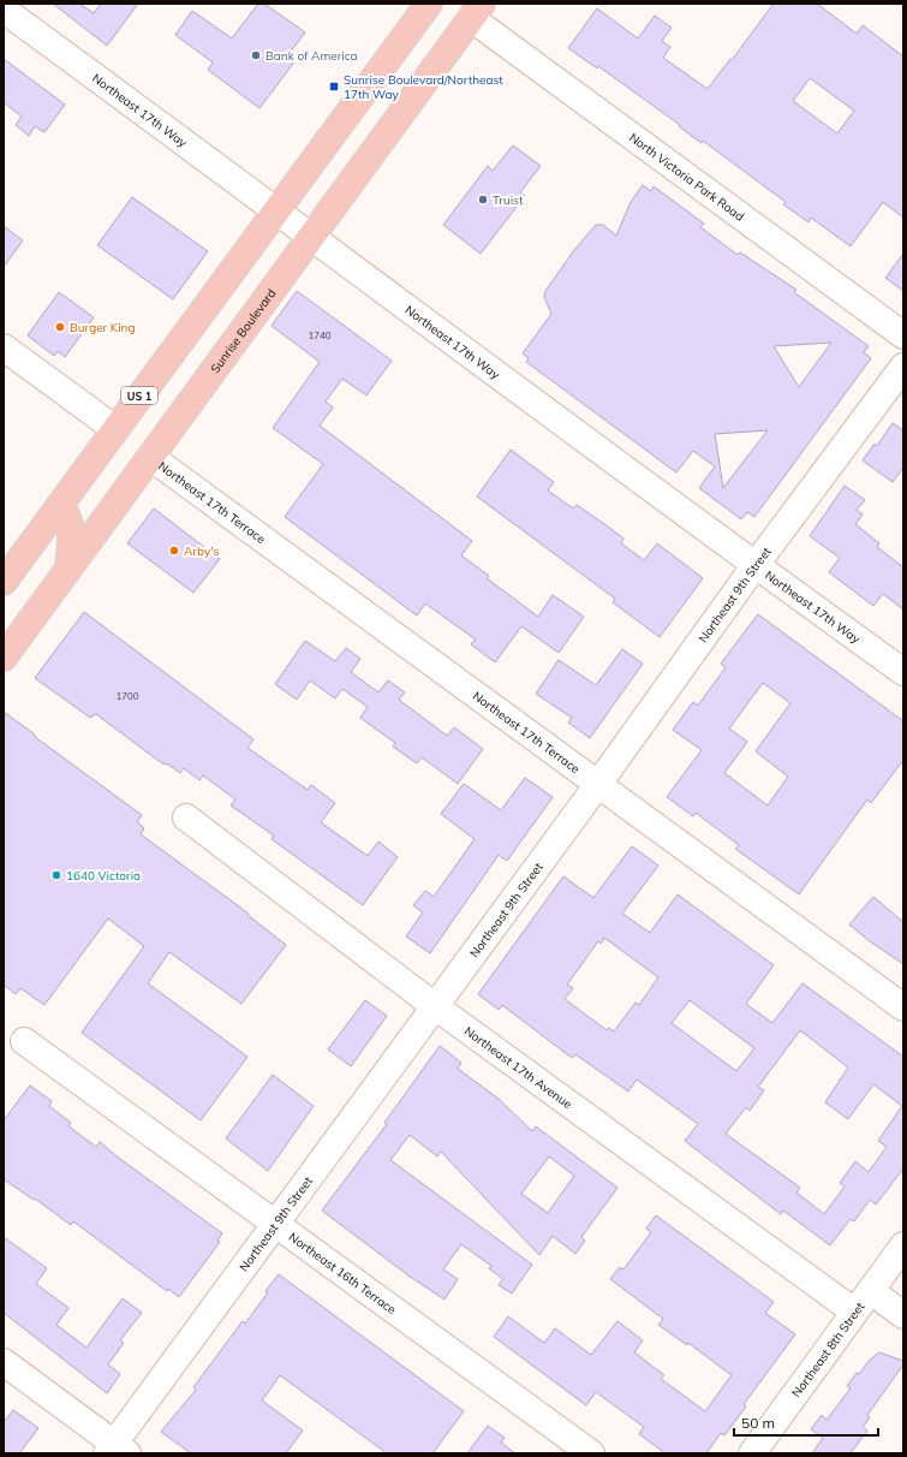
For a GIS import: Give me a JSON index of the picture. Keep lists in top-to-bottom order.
{
  "streets": {
    "main road": ["Sunrise Boulevard", "US 1"],
    "street": [
      "Northeast 17th Way",
      "North Victoria Park Road",
      "Northeast 17th Terrace",
      "Northeast 9th Street",
      "Northeast 17th Avenue",
      "Northeast 16th Terrace",
      "Northeast 8th Street"
    ]
  },
  "crossings": [
    ["Northeast 17th Way", "Sunrise Boulevard"],
    ["Northeast 17th Way", "US 1"],
    ["Northeast 17th Way", "Northeast 9th Street"],
    ["North Victoria Park Road", "Sunrise Boulevard"],
    ["Sunrise Boulevard", "Northeast 17th Terrace"],
    ["Northeast 17th Terrace", "Northeast 9th Street"],
    ["Northeast 9th Street", "Northeast 17th Avenue"],
    ["Northeast 9th Street", "Northeast 16th Terrace"],
    ["Northeast 17th Avenue", "Northeast 8th Street"]
  ],
  "places": {
    "other": [
      "Bank of America",
      "Truist",
      "Burger King",
      "Arby's",
      "1640 Victoria"
    ],
    "transit": ["Sunrise Boulevard/Northeast 17th Way"]
  },
  "house_numbers": ["1740", "1700"],
  "scale_bar": "50 m"
}
